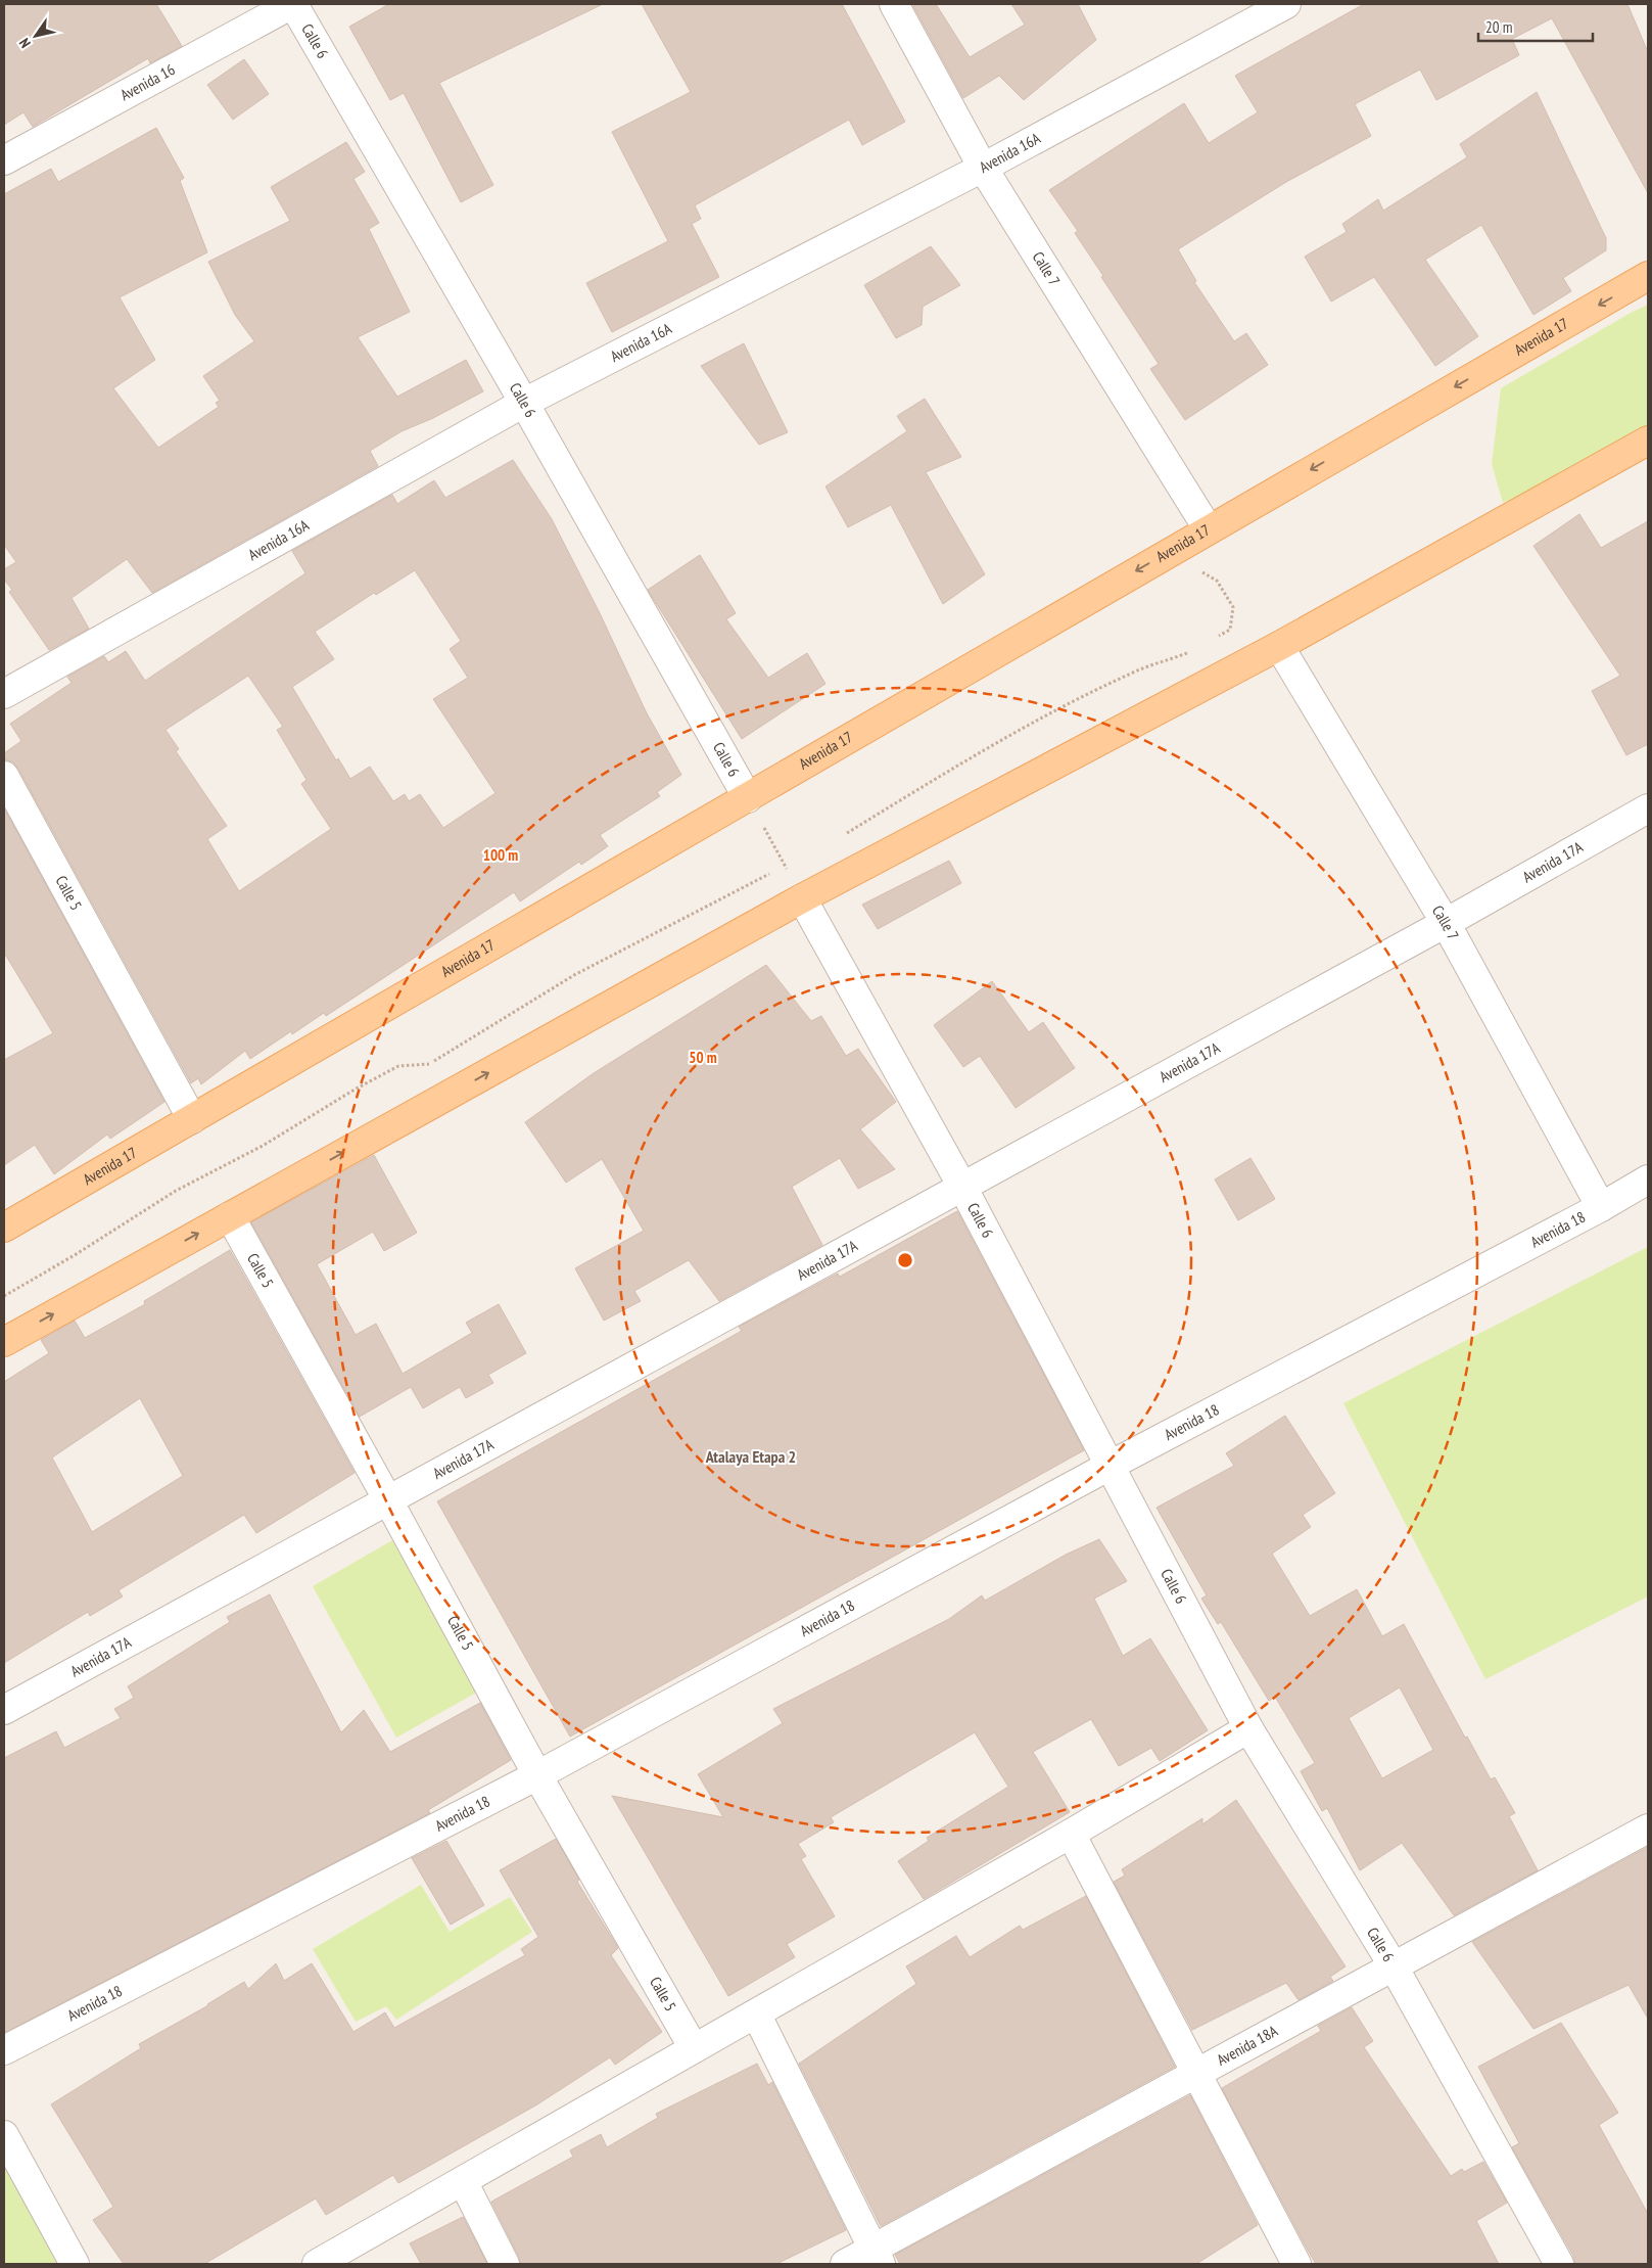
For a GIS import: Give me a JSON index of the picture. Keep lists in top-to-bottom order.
{
  "streets": {
    "main road": ["Avenida 17"],
    "street": [
      "Calle 6",
      "Avenida 16",
      "Avenida 16A",
      "Calle 7",
      "Avenida 17A",
      "Calle 5",
      "Avenida 18",
      "Avenida 18A"
    ]
  },
  "crossings": [
    ["Calle 6", "Avenida 16"],
    ["Calle 6", "Avenida 16A"],
    ["Calle 6", "Avenida 17"],
    ["Calle 6", "Avenida 17A"],
    ["Calle 6", "Avenida 18"],
    ["Calle 6", "Avenida 18A"],
    ["Avenida 16A", "Calle 7"],
    ["Calle 7", "Avenida 17"],
    ["Calle 7", "Avenida 17A"],
    ["Calle 7", "Avenida 18"],
    ["Avenida 17", "Calle 5"],
    ["Avenida 17A", "Calle 5"],
    ["Calle 5", "Avenida 18"]
  ],
  "districts": ["Atalaya Etapa 2"],
  "scale_bar": "20 m",
  "north": "bottom left",
  "rings": ["100 m", "50 m"]
}
